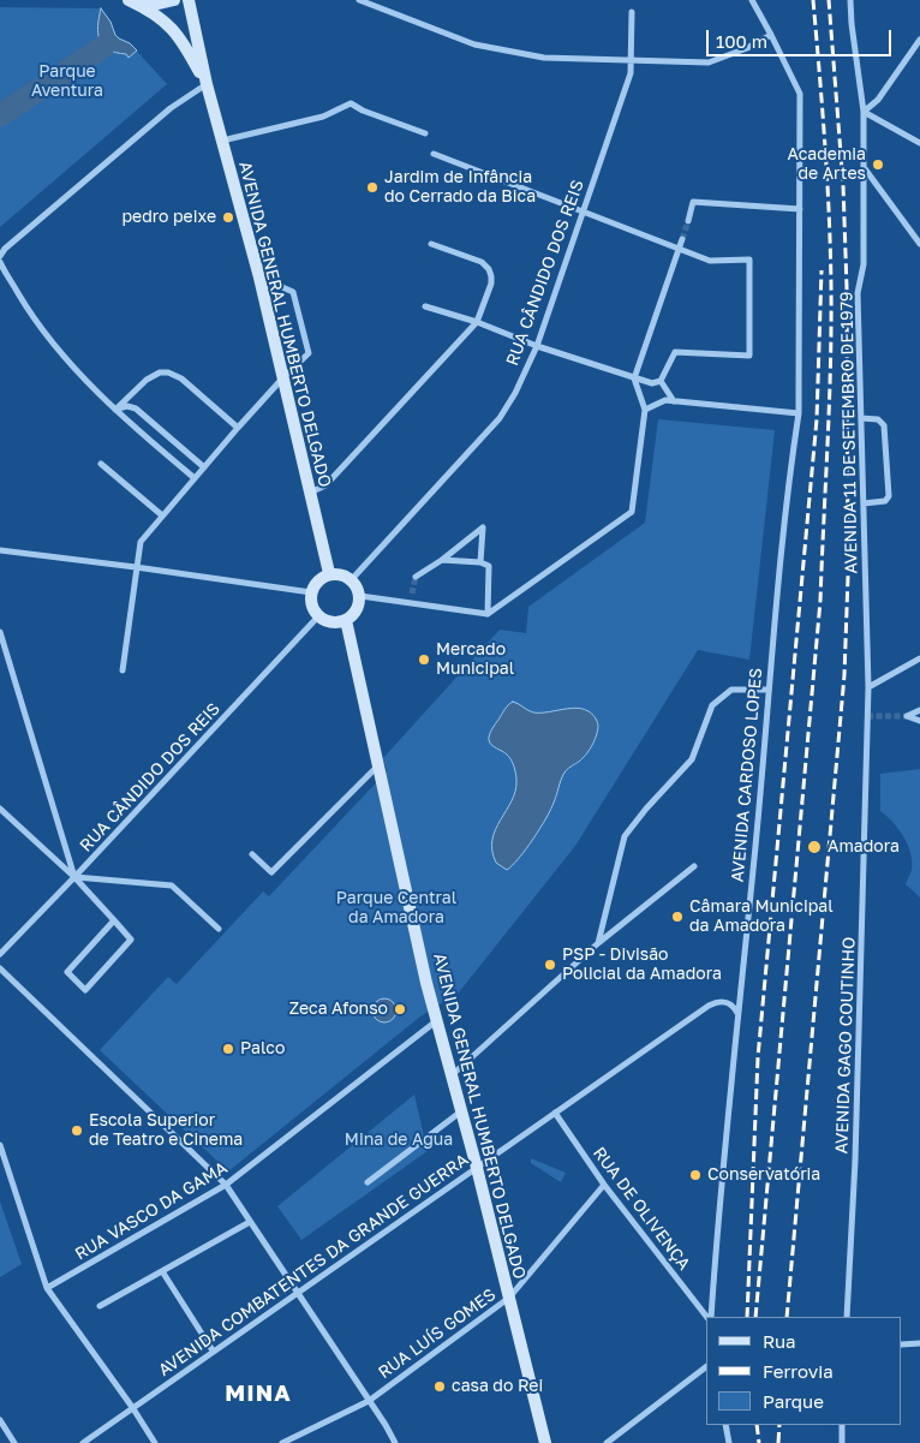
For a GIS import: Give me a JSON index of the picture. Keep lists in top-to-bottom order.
{
  "streets": {
    "street": [
      "RUA CÂNDIDO DOS REIS",
      "AVENIDA GENERAL HUMBERTO DELGADO",
      "AVENIDA 11 DE SETEMBRO DE 1979",
      "AVENIDA CARDOSO LOPES",
      "AVENIDA GAGO COUTINHO",
      "RUA DE OLIVENÇA",
      "RUA VASCO DA GAMA",
      "AVENIDA COMBATENTES DA GRANDE GUERRA",
      "RUA LUÍS GOMES"
    ]
  },
  "crossings": [
    ["RUA CÂNDIDO DOS REIS", "AVENIDA GENERAL HUMBERTO DELGADO"],
    ["AVENIDA GENERAL HUMBERTO DELGADO", "RUA VASCO DA GAMA"],
    ["AVENIDA GENERAL HUMBERTO DELGADO", "AVENIDA COMBATENTES DA GRANDE GUERRA"],
    ["AVENIDA GENERAL HUMBERTO DELGADO", "RUA LUÍS GOMES"],
    ["AVENIDA 11 DE SETEMBRO DE 1979", "AVENIDA GAGO COUTINHO"],
    ["AVENIDA CARDOSO LOPES", "AVENIDA COMBATENTES DA GRANDE GUERRA"],
    ["RUA DE OLIVENÇA", "AVENIDA COMBATENTES DA GRANDE GUERRA"],
    ["RUA DE OLIVENÇA", "RUA LUÍS GOMES"]
  ],
  "districts": ["MINA"],
  "parks": ["Parque Aventura", "Parque Central da Amadora", "Mina de Agua"],
  "places": [
    "Academia de Artes",
    "Jardim de Infância do Cerrado da Bica",
    "pedro peixe",
    "Mercado Municipal",
    "Amadora",
    "Câmara Municipal da Amadora",
    "PSP - Divisão Policial da Amadora",
    "Zeca Afonso",
    "Palco",
    "Escola Superior de Teatro e Cinema",
    "Conservatória",
    "casa do Rei"
  ],
  "legend": ["Rua", "Ferrovia", "Parque"],
  "scale_bar": "100 m"
}
